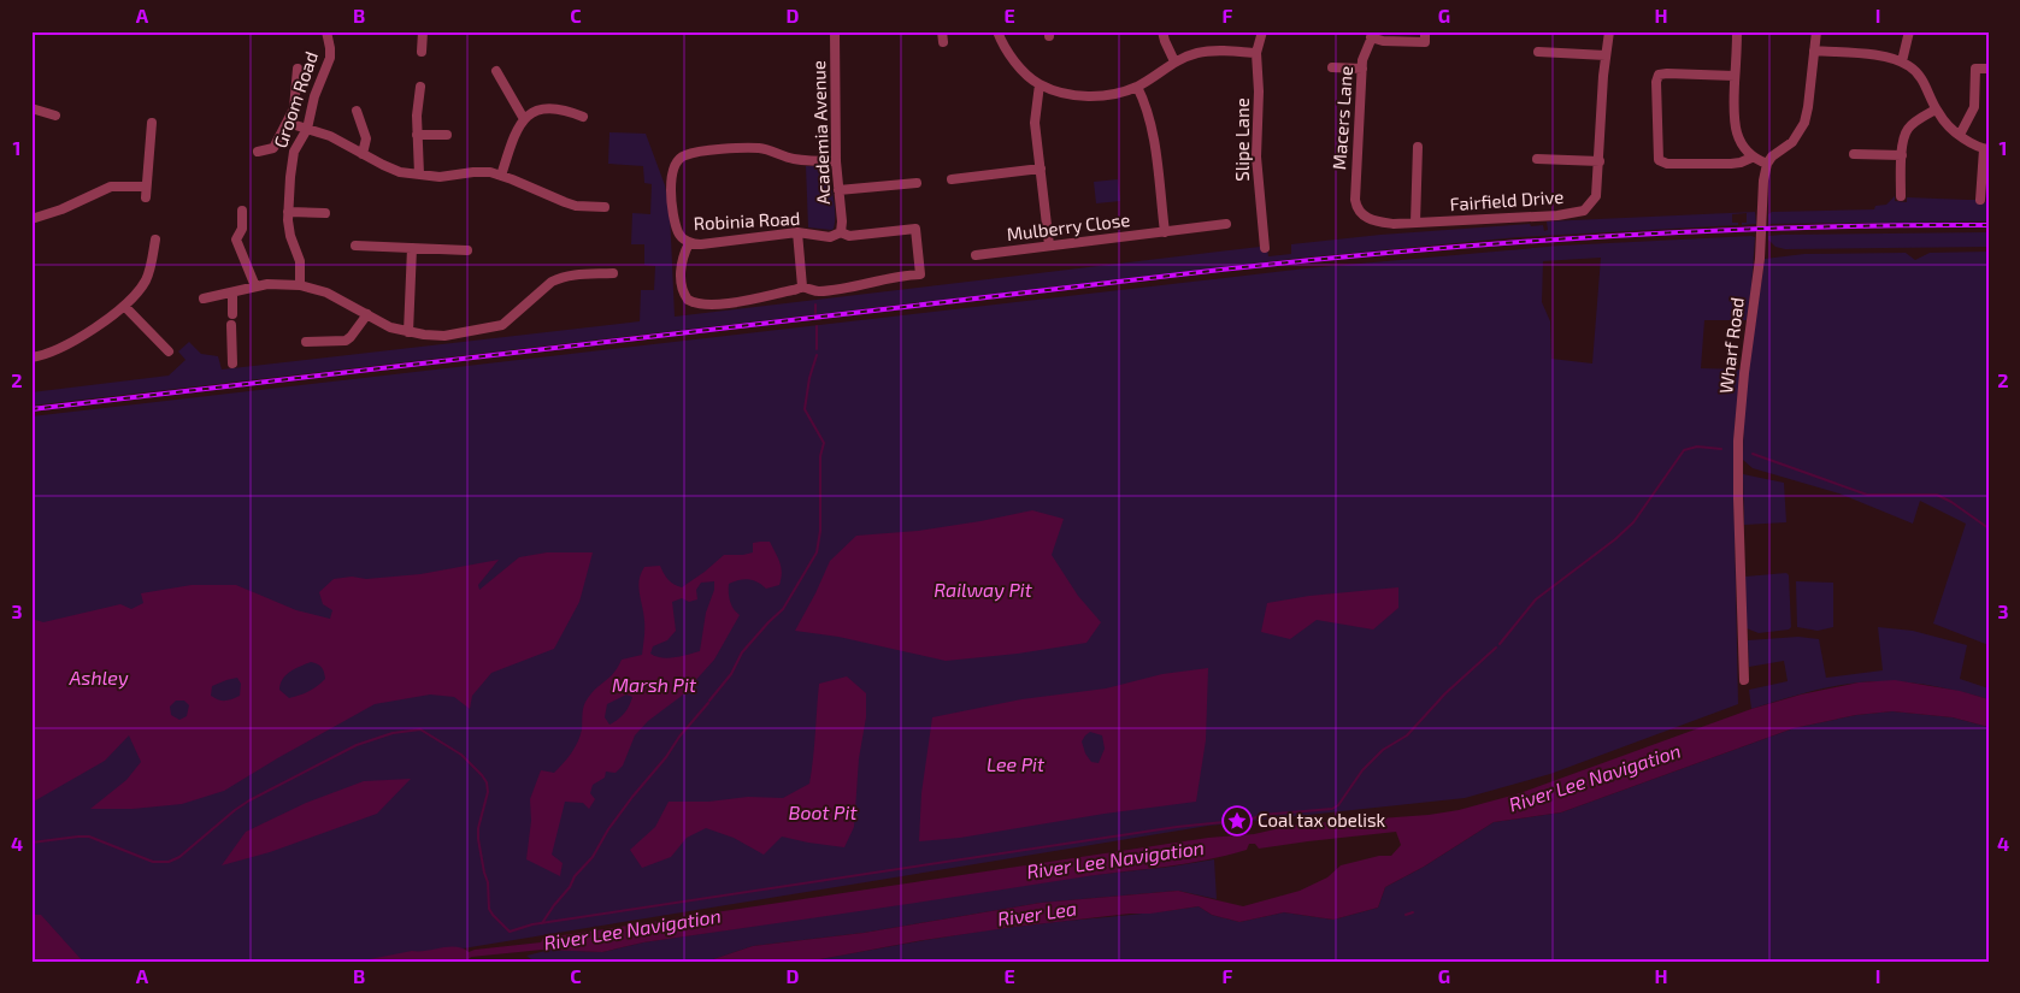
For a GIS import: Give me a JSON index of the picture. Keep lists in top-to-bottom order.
{
  "streets": {
    "street": [
      "Groom Road",
      "Macers Lane",
      "Academia Avenue",
      "Slipe Lane",
      "Fairfield Drive",
      "Robinia Road",
      "Mulberry Close",
      "Wharf Road"
    ]
  },
  "crossings": [
    ["Macers Lane", "Fairfield Drive"],
    ["Academia Avenue", "Robinia Road"]
  ],
  "water": [
    "Railway Pit",
    "Ashley",
    "Marsh Pit",
    "Lee Pit",
    "River Lee Navigation",
    "Boot Pit",
    "River Lea"
  ],
  "places": {
    "place": ["Coal tax obelisk"]
  },
  "grid": {
    "columns": [
      "A",
      "B",
      "C",
      "D",
      "E",
      "F",
      "G",
      "H",
      "I"
    ],
    "rows": [
      "1",
      "2",
      "3",
      "4"
    ]
  }
}
